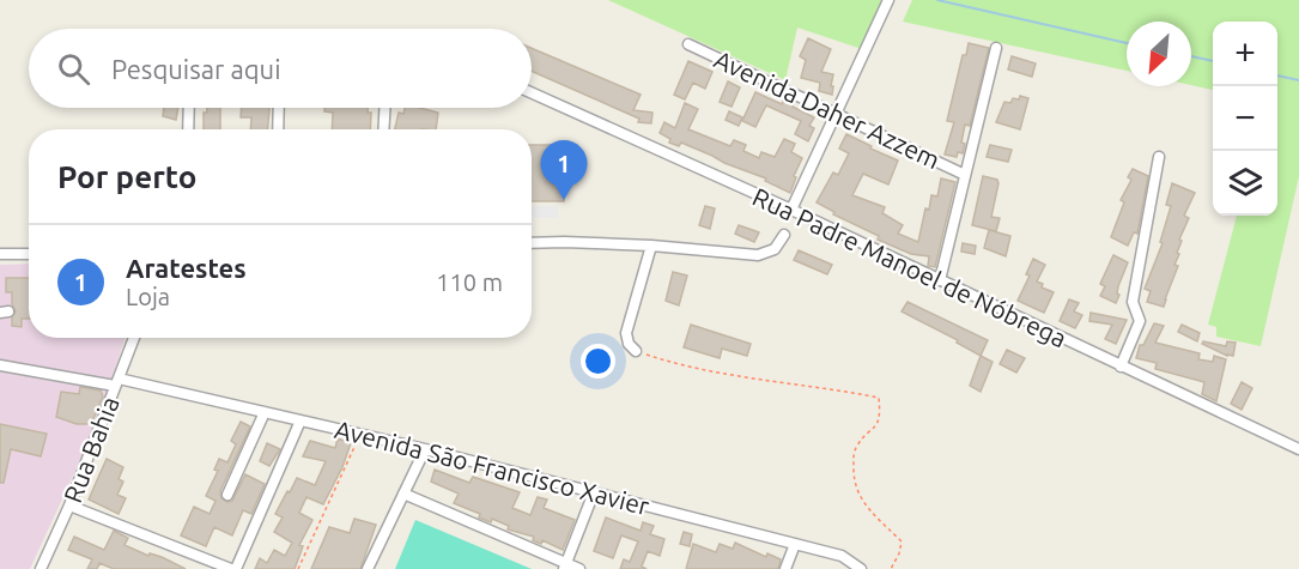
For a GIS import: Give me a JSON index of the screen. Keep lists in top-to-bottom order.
{
  "streets": {
    "street": [
      "Avenida Daher Azzem",
      "Rua Padre Manoel de Nóbrega",
      "Rua Bahia",
      "Avenida São Francisco Xavier"
    ]
  },
  "crossings": [
    ["Rua Bahia", "Avenida São Francisco Xavier"]
  ],
  "north": "bottom left",
  "page": {
    "map_buttons": ["+", "−"],
    "search": "Pesquisar aqui",
    "heading": "Por perto",
    "pins": "1",
    "list": [
      {
        "mark": "1",
        "name": "Aratestes",
        "note": "Loja",
        "value": "110 m"
      }
    ]
  }
}
